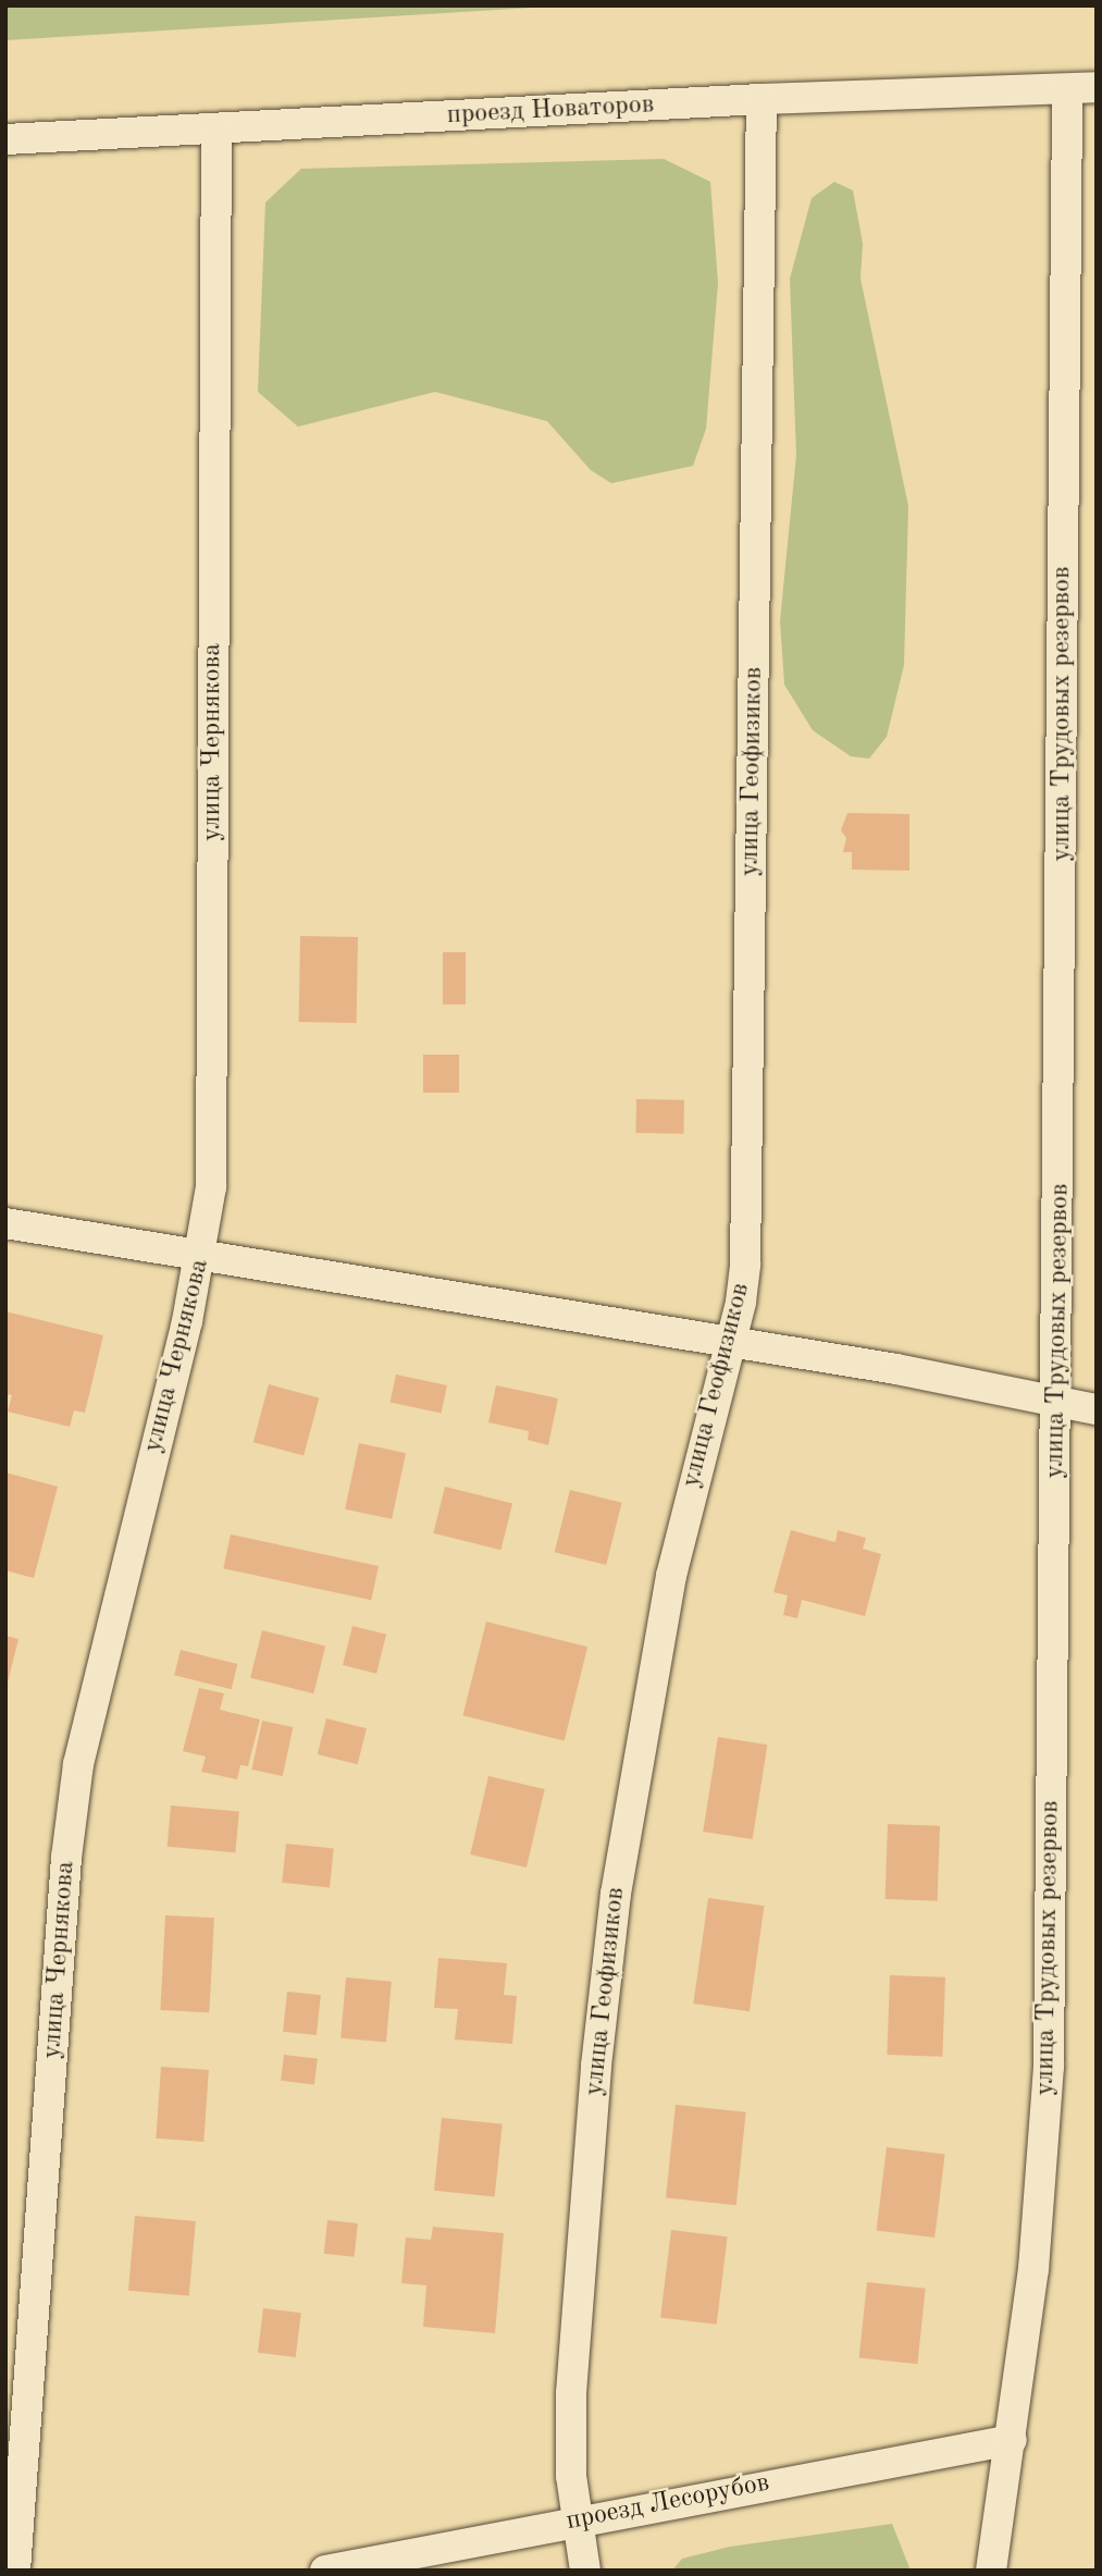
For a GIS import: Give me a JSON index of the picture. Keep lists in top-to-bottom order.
{
  "streets": {
    "street": [
      "проезд Новаторов",
      "улица Трудовых резервов",
      "улица Чернякова",
      "улица Геофизиков",
      "проезд Лесорубов"
    ]
  },
  "crossings": [
    ["проезд Новаторов", "улица Трудовых резервов"],
    ["проезд Новаторов", "улица Чернякова"],
    ["проезд Новаторов", "улица Геофизиков"],
    ["улица Трудовых резервов", "проезд Лесорубов"],
    ["улица Геофизиков", "проезд Лесорубов"]
  ]
}
